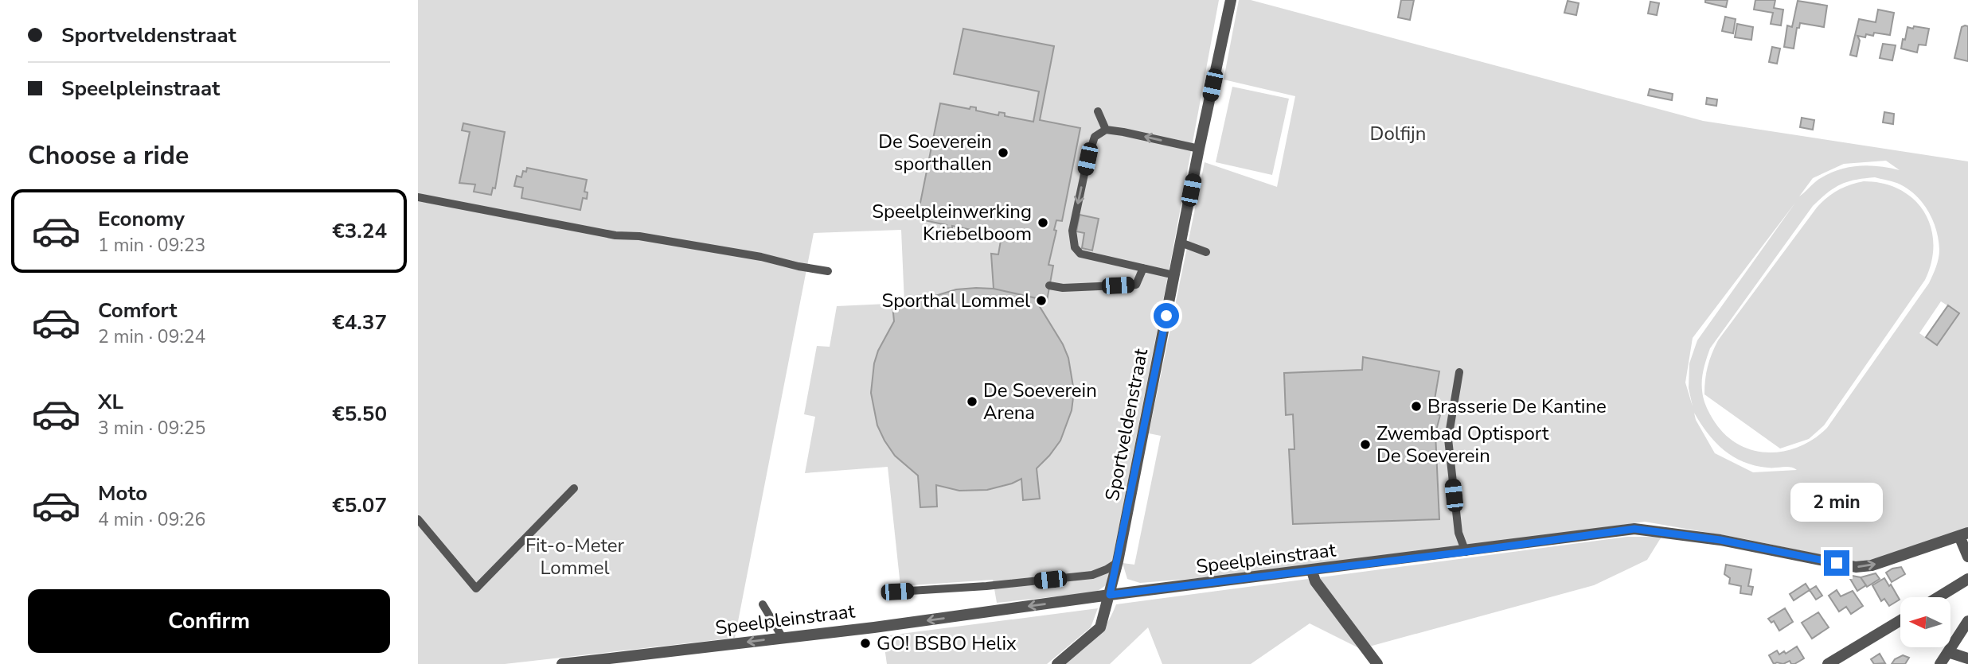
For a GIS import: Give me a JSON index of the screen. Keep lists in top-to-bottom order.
{
  "streets": {
    "street": ["Sportveldenstraat", "Speelpleinstraat"]
  },
  "crossings": [
    ["Sportveldenstraat", "Speelpleinstraat"]
  ],
  "parks": ["Dolfijn", "Fit-o-Meter Lommel"],
  "places": [
    "De Soeverein sporthallen",
    "Speelpleinwerking Kriebelboom",
    "Sporthal Lommel",
    "De Soeverein Arena",
    "Brasserie De Kantine",
    "Zwembad Optisport De Soeverein",
    "GO! BSBO Helix"
  ],
  "north": "left",
  "page": {
    "banner": ["Sportveldenstraat", "Speelpleinstraat"],
    "heading": "Choose a ride",
    "list": [
      {
        "name": "Economy",
        "note": "1 min · 09:23",
        "value": "€3.24"
      },
      {
        "name": "Comfort",
        "note": "2 min · 09:24",
        "value": "€4.37"
      },
      {
        "name": "XL",
        "note": "3 min · 09:25",
        "value": "€5.50"
      },
      {
        "name": "Moto",
        "note": "4 min · 09:26",
        "value": "€5.07"
      }
    ],
    "bubble": "2 min",
    "buttons": "Confirm"
  }
}
